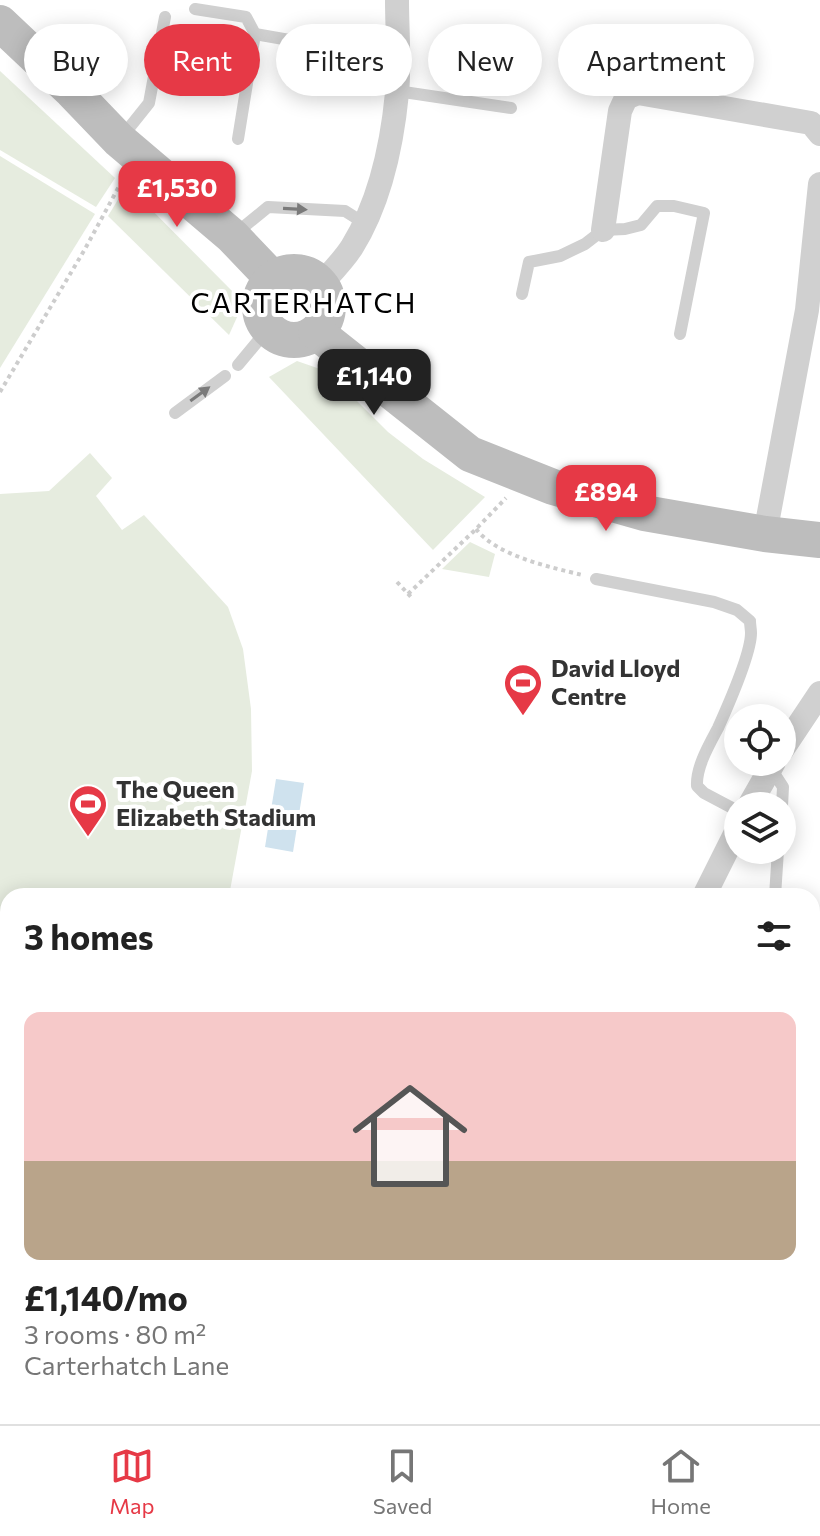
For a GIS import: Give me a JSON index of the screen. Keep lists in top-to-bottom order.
{
  "districts": ["CARTERHATCH"],
  "places": {
    "sports": ["David Lloyd Centre", "The Queen Elizabeth Stadium"]
  },
  "page": {
    "chip": [
      "Buy",
      "Rent",
      "Filters",
      "New",
      "Apartment"
    ],
    "price": ["£1,530", "£1,140", "£894"],
    "heading": "3 homes",
    "list": [
      {
        "name": "£1,140/mo",
        "note": "3 rooms · 80 m² · Carterhatch Lane"
      }
    ],
    "tabs": ["Map", "Saved", "Home"]
  }
}
